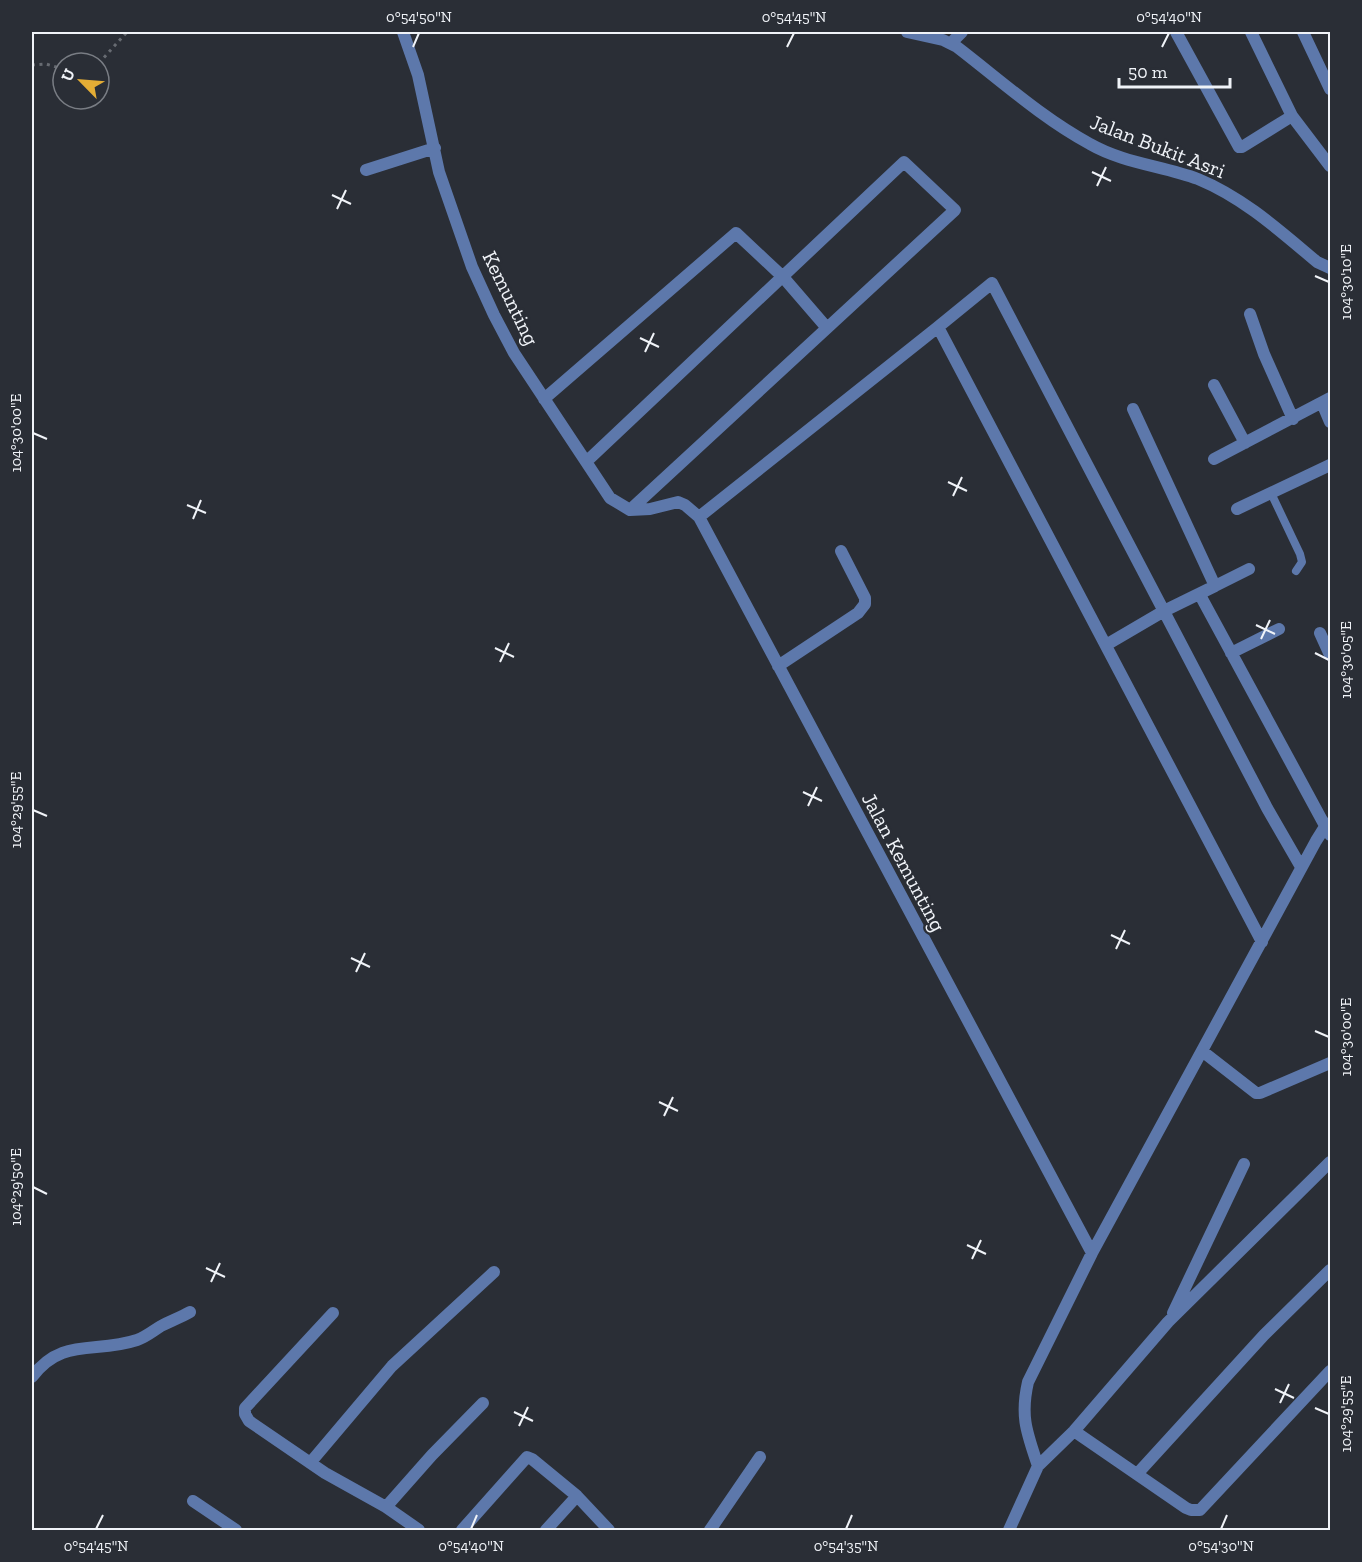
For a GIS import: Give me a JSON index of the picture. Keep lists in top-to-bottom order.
{
  "streets": {
    "street": ["Jalan Bukit Asri", "Kemunting", "Jalan Kemunting"]
  },
  "scale_bar": "50 m",
  "north": "top left",
  "coordinates": [
    "0°54'50\"N",
    "0°54'45\"N",
    "0°54'40\"N",
    "104°30'10\"E",
    "104°30'00\"E",
    "104°30'05\"E",
    "104°29'55\"E",
    "104°29'50\"E",
    "0°54'35\"N",
    "0°54'30\"N"
  ]
}
